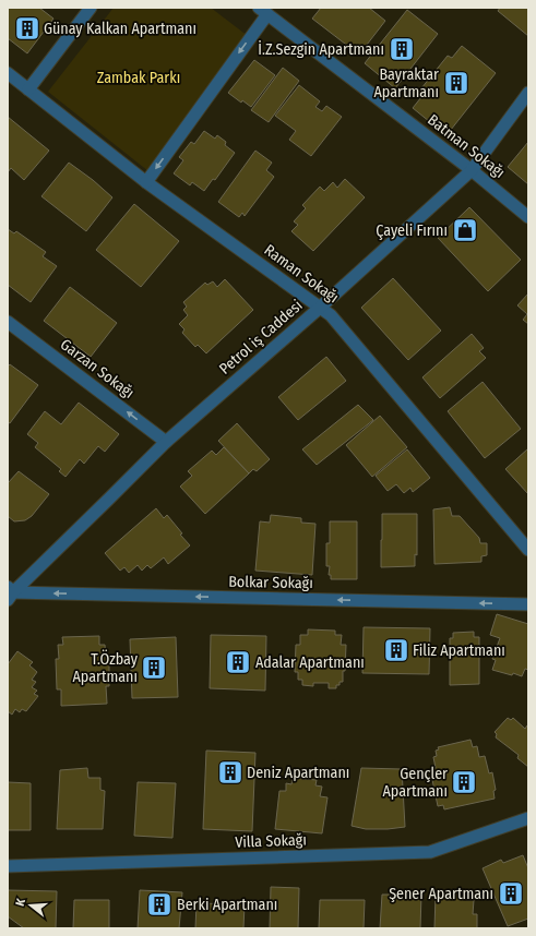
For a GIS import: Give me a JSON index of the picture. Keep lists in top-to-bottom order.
{
  "streets": {
    "street": [
      "Batman Sokağı",
      "Raman Sokağı",
      "Petrol iş Caddesi",
      "Garzan Sokağı",
      "Bolkar Sokağı",
      "Villa Sokağı"
    ]
  },
  "crossings": [
    ["Batman Sokağı", "Petrol iş Caddesi"],
    ["Raman Sokağı", "Petrol iş Caddesi"],
    ["Petrol iş Caddesi", "Garzan Sokağı"],
    ["Petrol iş Caddesi", "Bolkar Sokağı"]
  ],
  "one_way": ["Garzan Sokağı", "Bolkar Sokağı"],
  "parks": ["Zambak Parkı"],
  "places": {
    "building": [
      "Günay Kalkan Apartmanı",
      "İ.Z.Sezgin Apartmanı",
      "Bayraktar Apartmanı",
      "Filiz Apartmanı",
      "Adalar Apartmanı",
      "T.Özbay Apartmanı",
      "Deniz Apartmanı",
      "Gençler Apartmanı",
      "Şener Apartmanı",
      "Berki Apartmanı"
    ],
    "shop": ["Çayeli Fırını"]
  },
  "north": "left"
}
